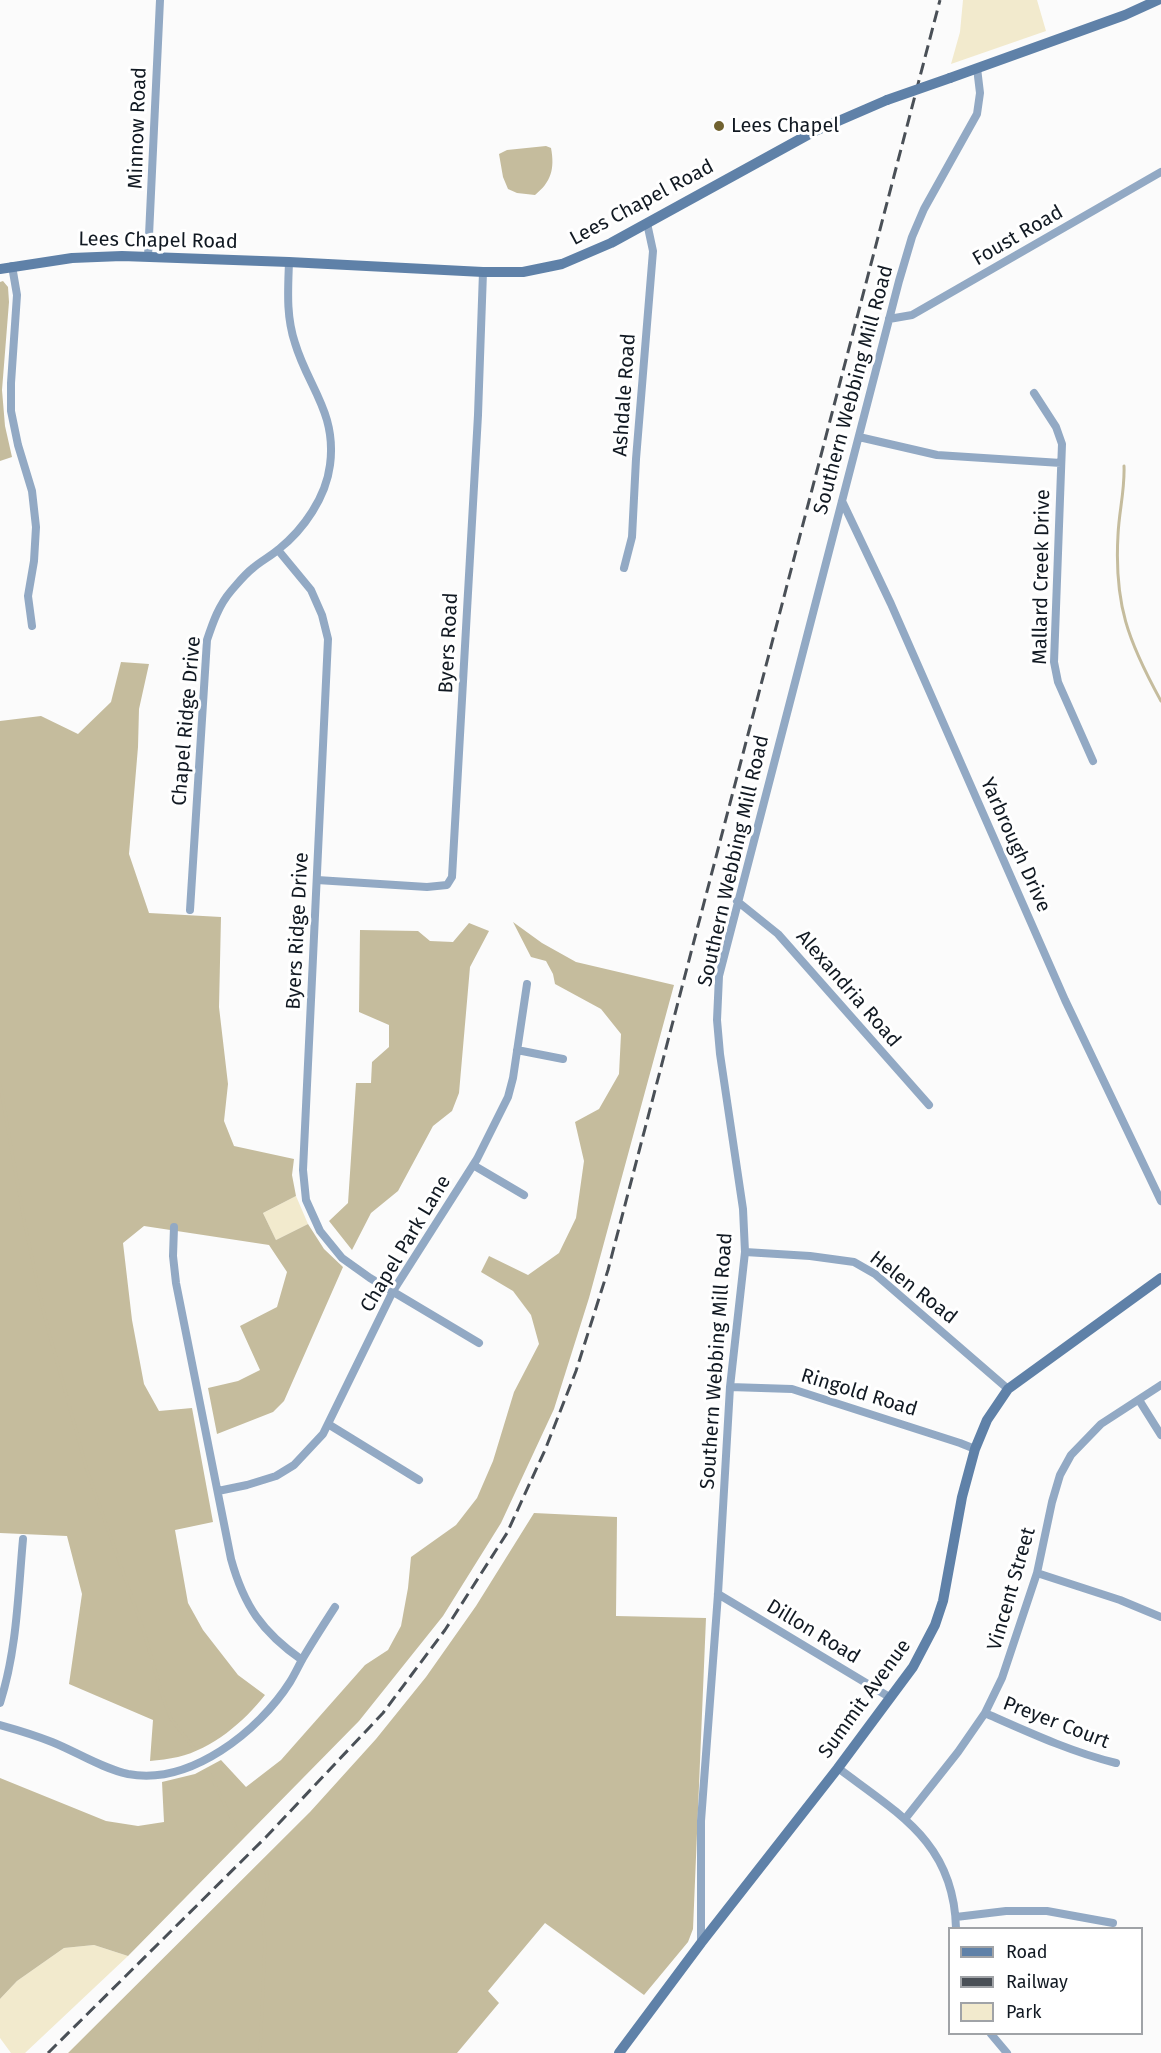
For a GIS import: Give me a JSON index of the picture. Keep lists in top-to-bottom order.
{
  "streets": {
    "main road": ["Lees Chapel Road", "Summit Avenue"],
    "street": [
      "Minnow Road",
      "Foust Road",
      "Southern Webbing Mill Road",
      "Ashdale Road",
      "Mallard Creek Drive",
      "Byers Road",
      "Chapel Ridge Drive",
      "Yarbrough Drive",
      "Byers Ridge Drive",
      "Alexandria Road",
      "Chapel Park Lane",
      "Helen Road",
      "Ringold Road",
      "Vincent Street",
      "Dillon Road",
      "Preyer Court"
    ]
  },
  "crossings": [
    ["Minnow Road", "Lees Chapel Road"],
    ["Lees Chapel Road", "Southern Webbing Mill Road"],
    ["Lees Chapel Road", "Ashdale Road"],
    ["Lees Chapel Road", "Byers Road"],
    ["Lees Chapel Road", "Chapel Ridge Drive"],
    ["Foust Road", "Southern Webbing Mill Road"],
    ["Southern Webbing Mill Road", "Yarbrough Drive"],
    ["Southern Webbing Mill Road", "Alexandria Road"],
    ["Southern Webbing Mill Road", "Helen Road"],
    ["Southern Webbing Mill Road", "Ringold Road"],
    ["Southern Webbing Mill Road", "Dillon Road"],
    ["Southern Webbing Mill Road", "Summit Avenue"],
    ["Byers Road", "Byers Ridge Drive"],
    ["Chapel Ridge Drive", "Byers Ridge Drive"],
    ["Byers Ridge Drive", "Chapel Park Lane"],
    ["Helen Road", "Summit Avenue"],
    ["Ringold Road", "Summit Avenue"],
    ["Vincent Street", "Preyer Court"],
    ["Dillon Road", "Summit Avenue"]
  ],
  "places": ["Lees Chapel"],
  "legend": ["Road", "Railway", "Park"]
}
